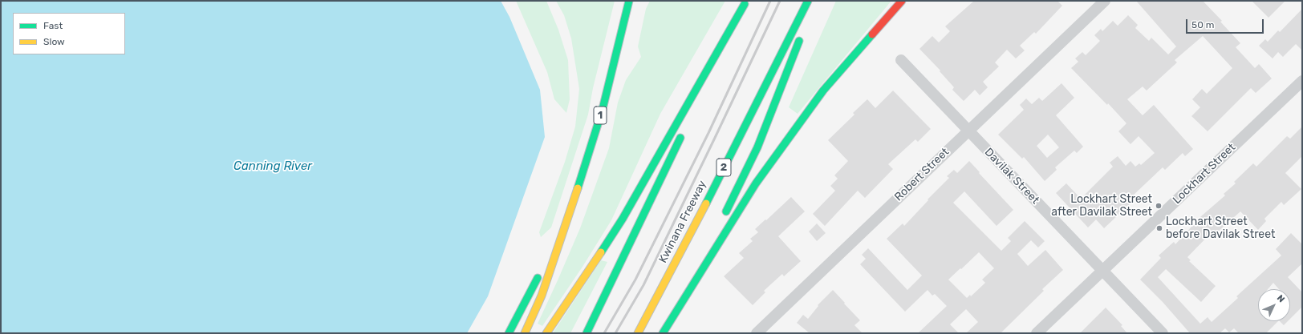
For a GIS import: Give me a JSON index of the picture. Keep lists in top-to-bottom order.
{
  "streets": {
    "highway": ["1", "2", "Kwinana Freeway"],
    "street": ["Lockhart Street", "Robert Street", "Davilak Street"]
  },
  "crossings": [
    ["Lockhart Street", "Davilak Street"],
    ["Robert Street", "Davilak Street"]
  ],
  "water": ["Canning River"],
  "places": ["Lockhart Street after Davilak Street", "Lockhart Street before Davilak Street"],
  "legend": ["Fast", "Slow"],
  "scale_bar": "50 m",
  "north": "top right"
}
